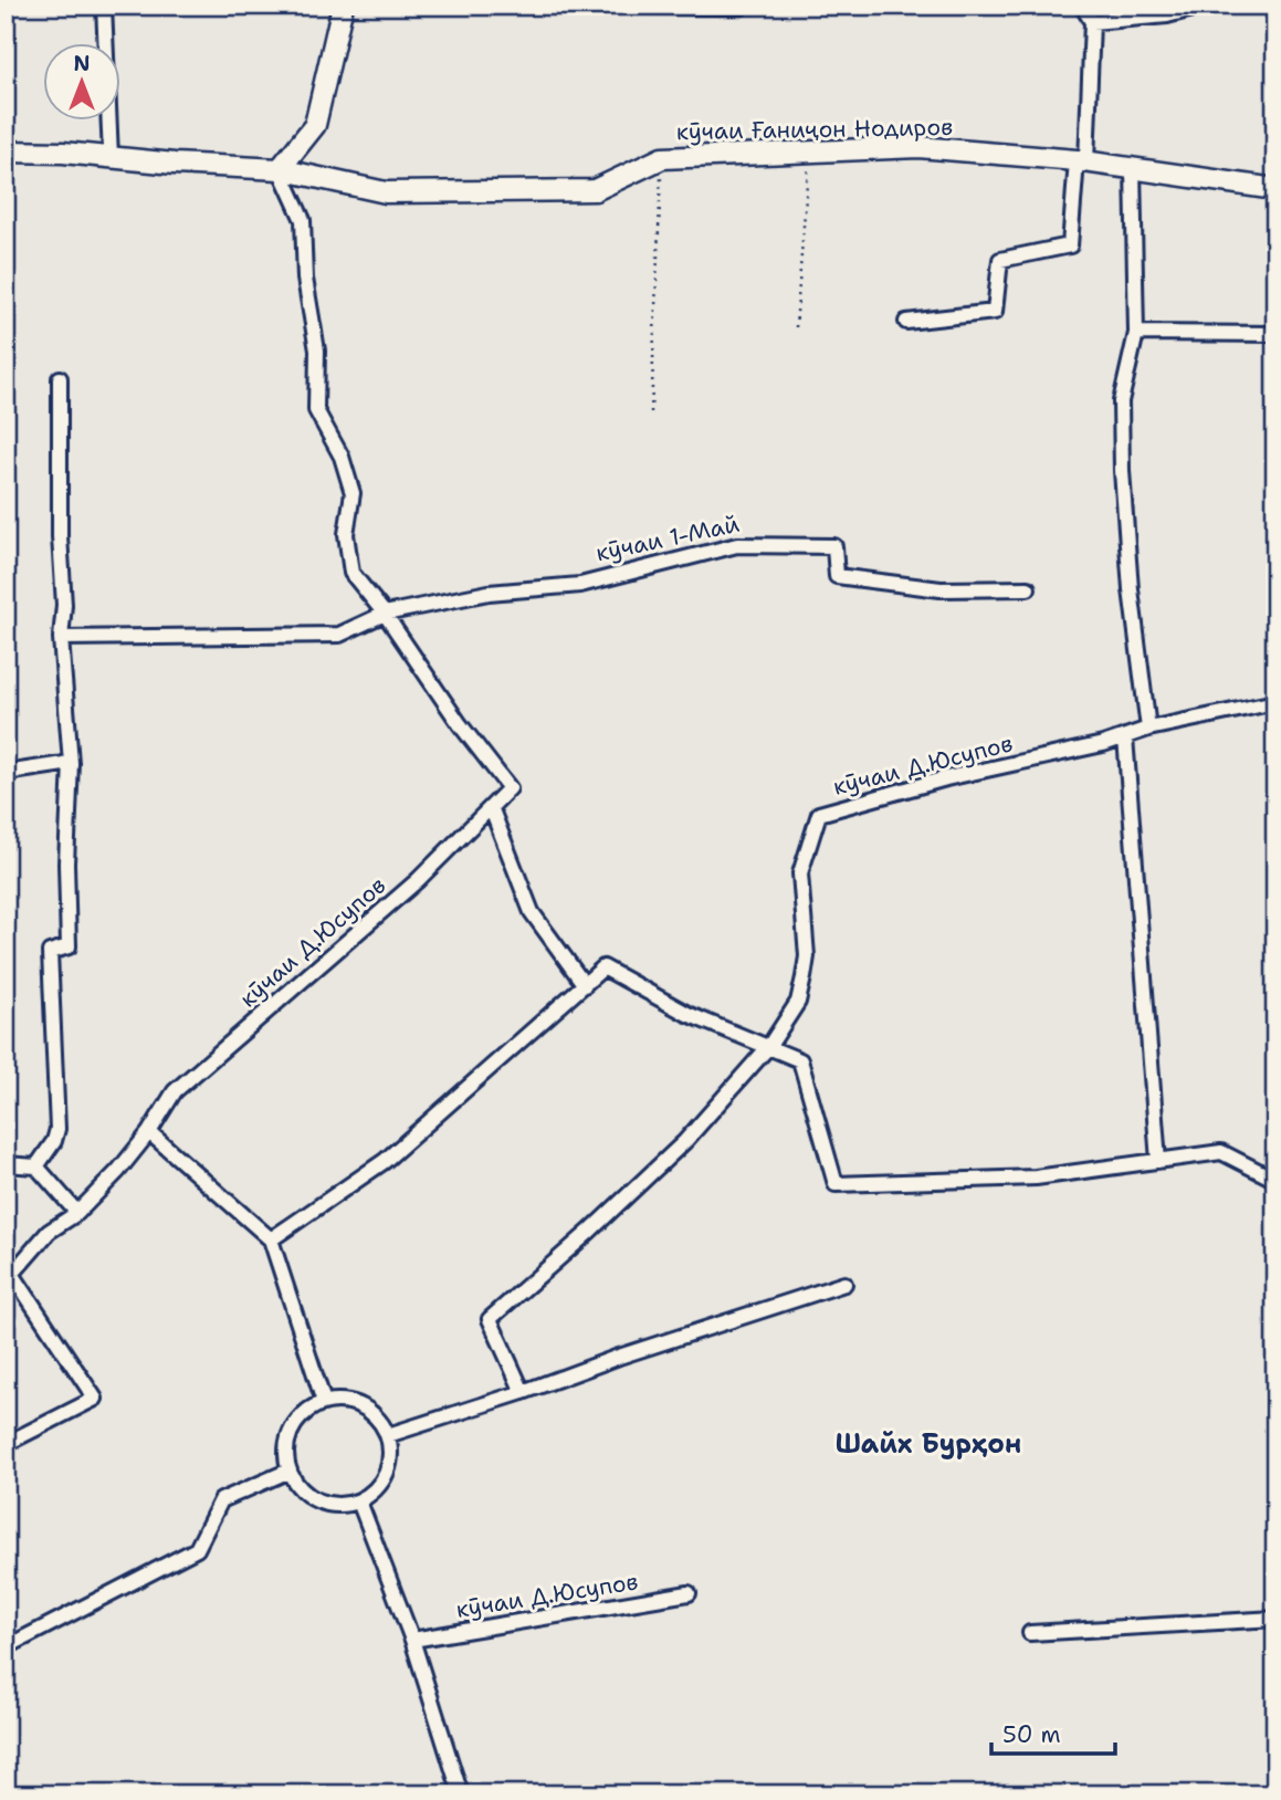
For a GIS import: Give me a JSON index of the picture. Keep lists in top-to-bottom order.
{
  "streets": {
    "street": ["кӯчаи Ғаниҷон Нодиров", "кӯчаи 1-Май", "кӯчаи Д.Юсупов"]
  },
  "crossings": [
    ["кӯчаи 1-Май", "кӯчаи Д.Юсупов"]
  ],
  "districts": ["Шайх Бурҳон"],
  "scale_bar": "50 m",
  "north": "top"
}
